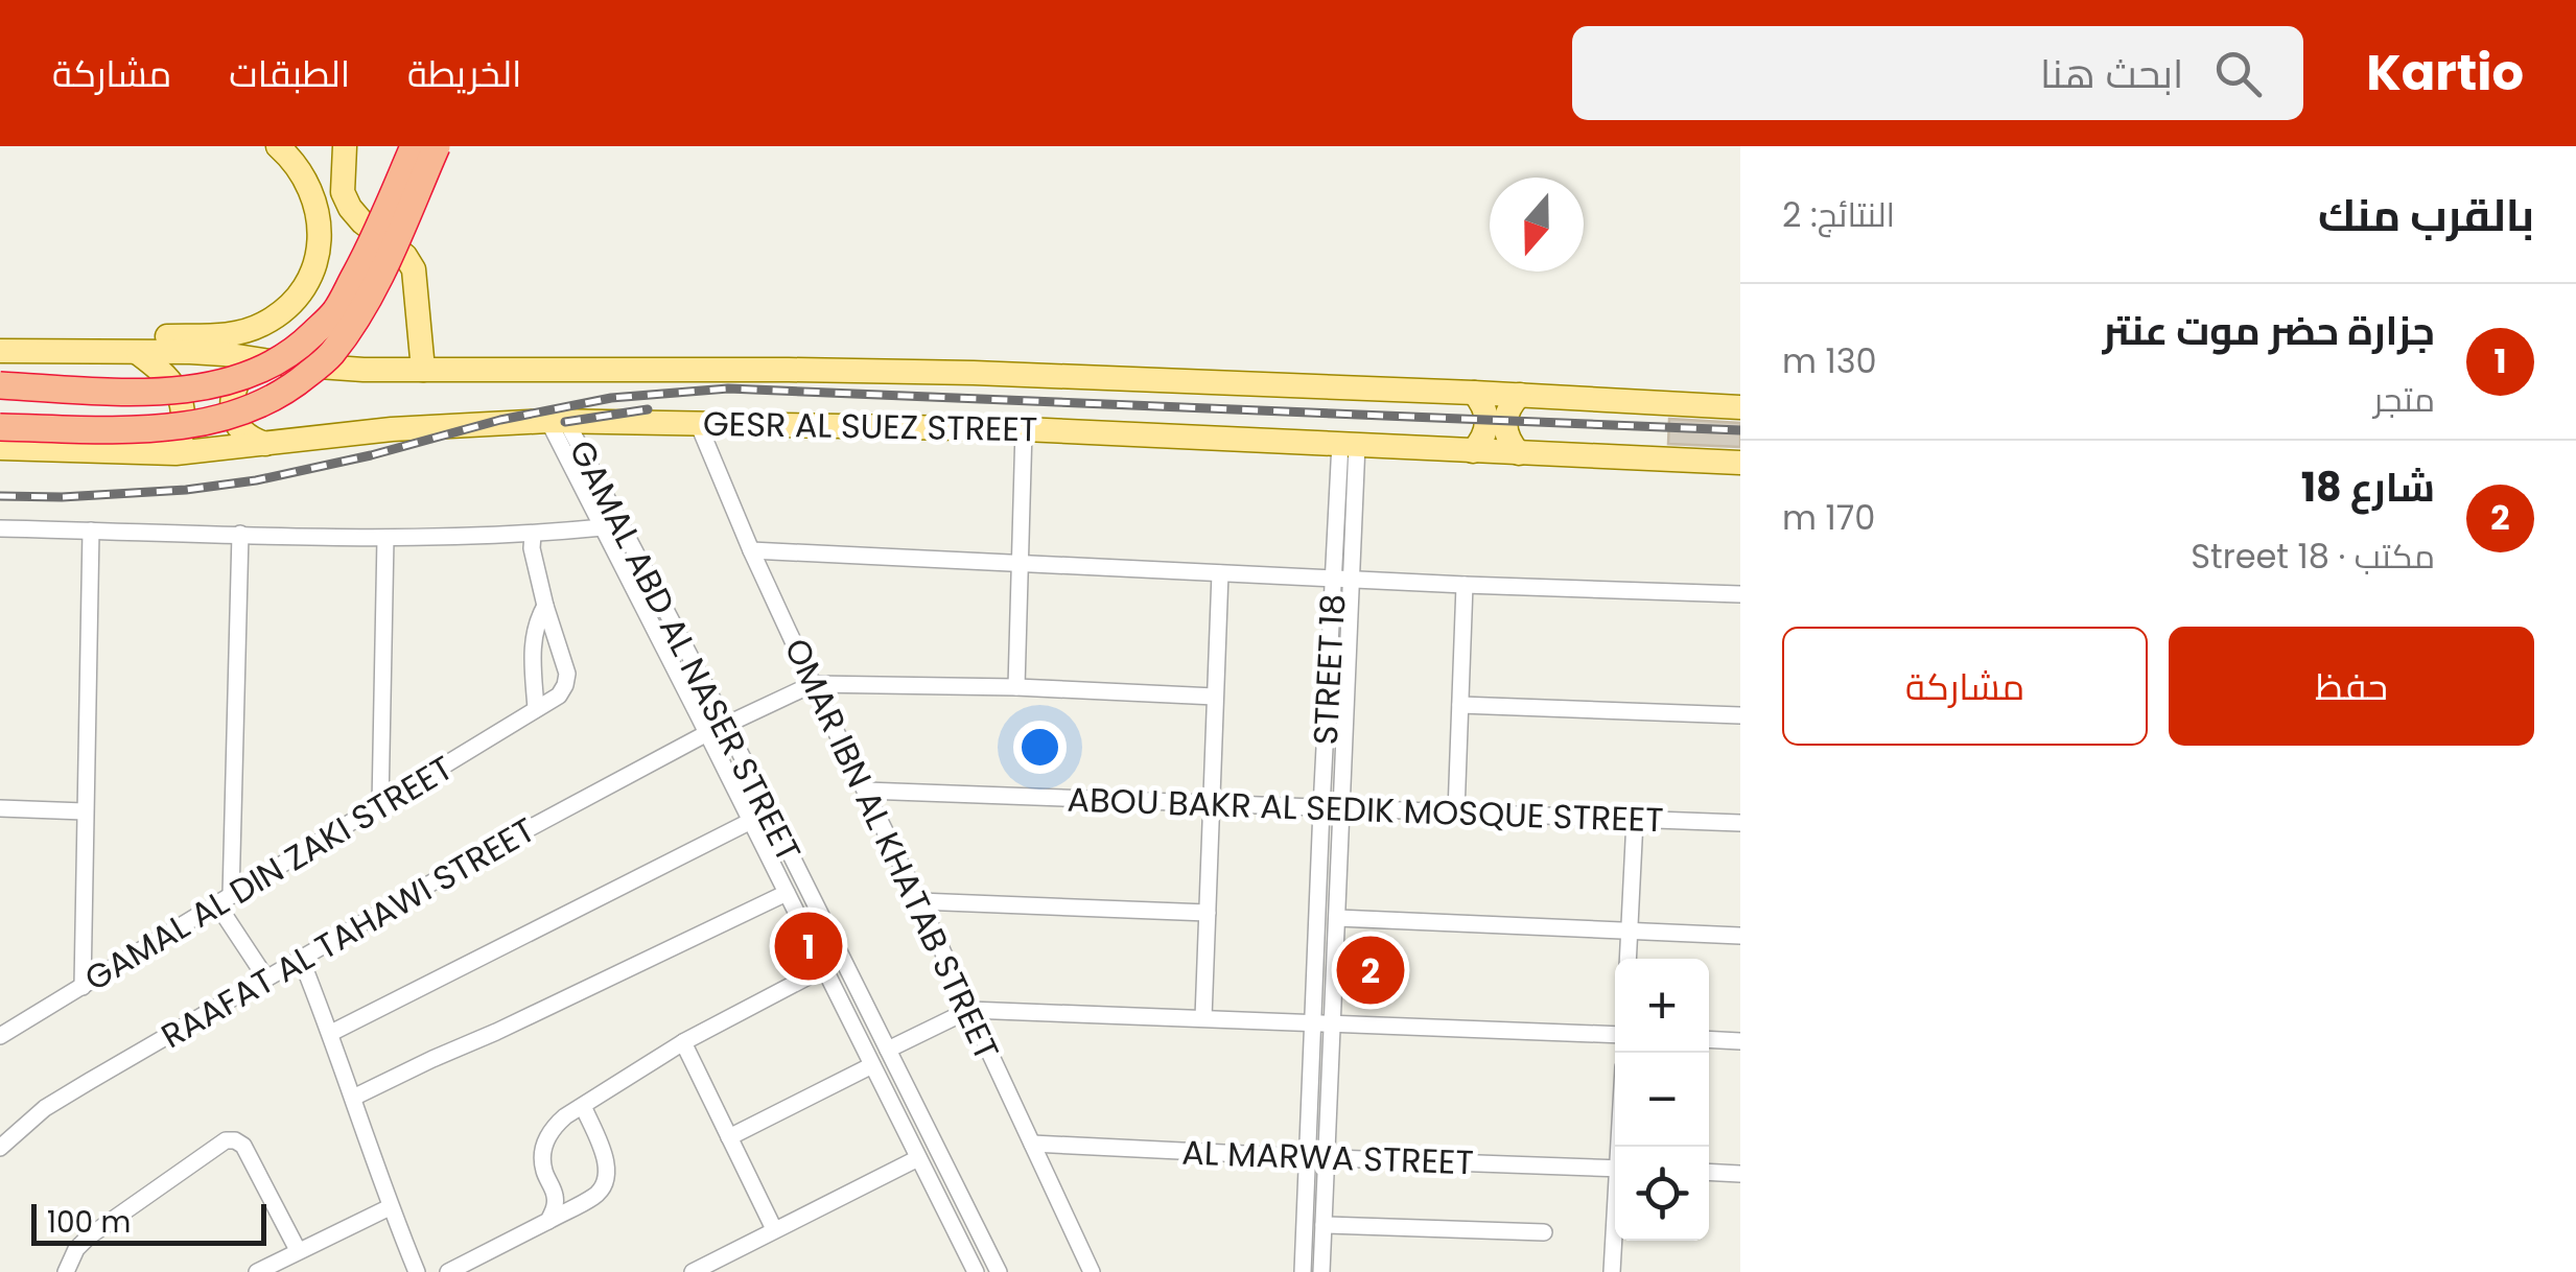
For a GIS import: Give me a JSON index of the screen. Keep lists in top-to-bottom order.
{
  "streets": {
    "main road": ["GESR AL SUEZ STREET"],
    "street": [
      "GAMAL ABD AL NASER STREET",
      "STREET 18",
      "ABOU BAKR AL SEDIK MOSQUE STREET",
      "OMAR IBN AL KHATAB STREET",
      "GAMAL AL DIN ZAKI STREET",
      "RAAFAT AL TAHAWI STREET",
      "AL MARWA STREET"
    ]
  },
  "crossings": [
    ["GESR AL SUEZ STREET", "GAMAL ABD AL NASER STREET"],
    ["GESR AL SUEZ STREET", "STREET 18"],
    ["GESR AL SUEZ STREET", "OMAR IBN AL KHATAB STREET"],
    ["GAMAL ABD AL NASER STREET", "RAAFAT AL TAHAWI STREET"],
    ["STREET 18", "ABOU BAKR AL SEDIK MOSQUE STREET"],
    ["STREET 18", "AL MARWA STREET"],
    ["ABOU BAKR AL SEDIK MOSQUE STREET", "OMAR IBN AL KHATAB STREET"],
    ["OMAR IBN AL KHATAB STREET", "AL MARWA STREET"]
  ],
  "scale_bar": "100 m",
  "north": "bottom",
  "page": {
    "header": "Kartio",
    "search": "ابحث هنا",
    "nav": ["الخريطة", "الطبقات", "مشاركة"],
    "heading": ["بالقرب منك", "النتائج: 2"],
    "list": [
      {
        "mark": "1",
        "name": "جزارة حضر موت عنتر",
        "note": "متجر",
        "value": "130 m"
      },
      {
        "mark": "2",
        "name": "شارع 18",
        "note": "مكتب · Street 18",
        "value": "170 m"
      }
    ],
    "buttons": ["حفظ", "مشاركة"],
    "pins": ["1", "2"],
    "map_buttons": ["+", "−"],
    "scale": "100 m"
  }
}
